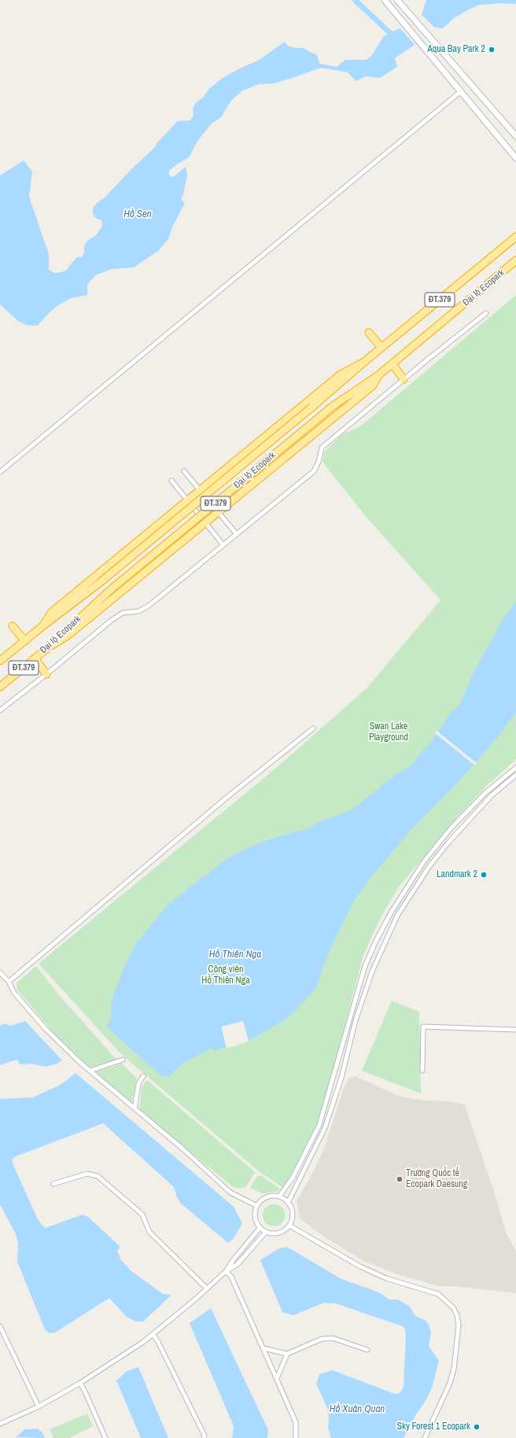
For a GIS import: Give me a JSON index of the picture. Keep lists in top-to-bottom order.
{
  "streets": {
    "highway": ["Đại lộ Ecopark", "ĐT.379"]
  },
  "water": ["Hồ Sen", "Hồ Thiên Nga", "Hồ Xuân Quan"],
  "parks": ["Swan Lake Playground", "Công viên Hồ Thiên Nga"],
  "places": [
    "Aqua Bay Park 2",
    "Landmark 2",
    "Trường Quốc tế Ecopark Daesung",
    "Sky Forest 1 Ecopark"
  ]
}
